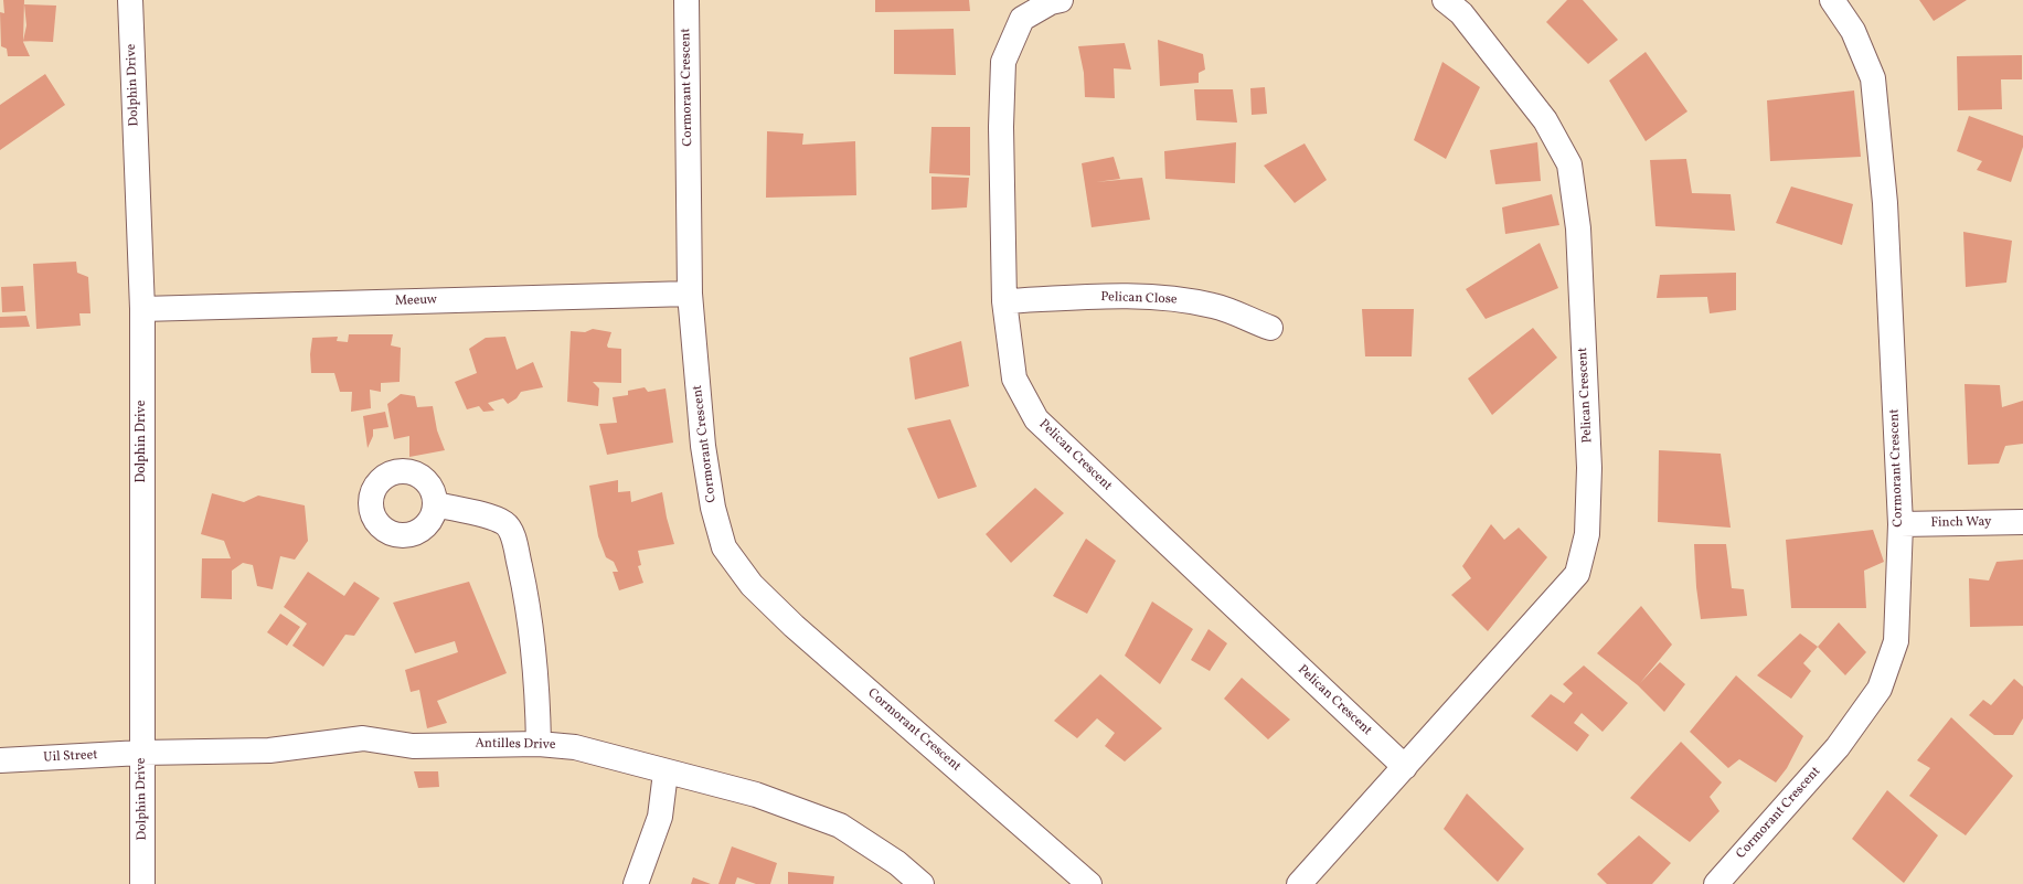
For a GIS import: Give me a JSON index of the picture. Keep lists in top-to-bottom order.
{
  "streets": {
    "street": [
      "Dolphin Drive",
      "Cormorant Crescent",
      "Pelican Close",
      "Meeuw",
      "Pelican Crescent",
      "Finch Way",
      "Antilles Drive",
      "Uil Street"
    ]
  },
  "crossings": [
    ["Dolphin Drive", "Meeuw"],
    ["Dolphin Drive", "Antilles Drive"],
    ["Dolphin Drive", "Uil Street"],
    ["Cormorant Crescent", "Meeuw"],
    ["Cormorant Crescent", "Finch Way"],
    ["Pelican Close", "Pelican Crescent"],
    ["Antilles Drive", "Uil Street"]
  ]
}
